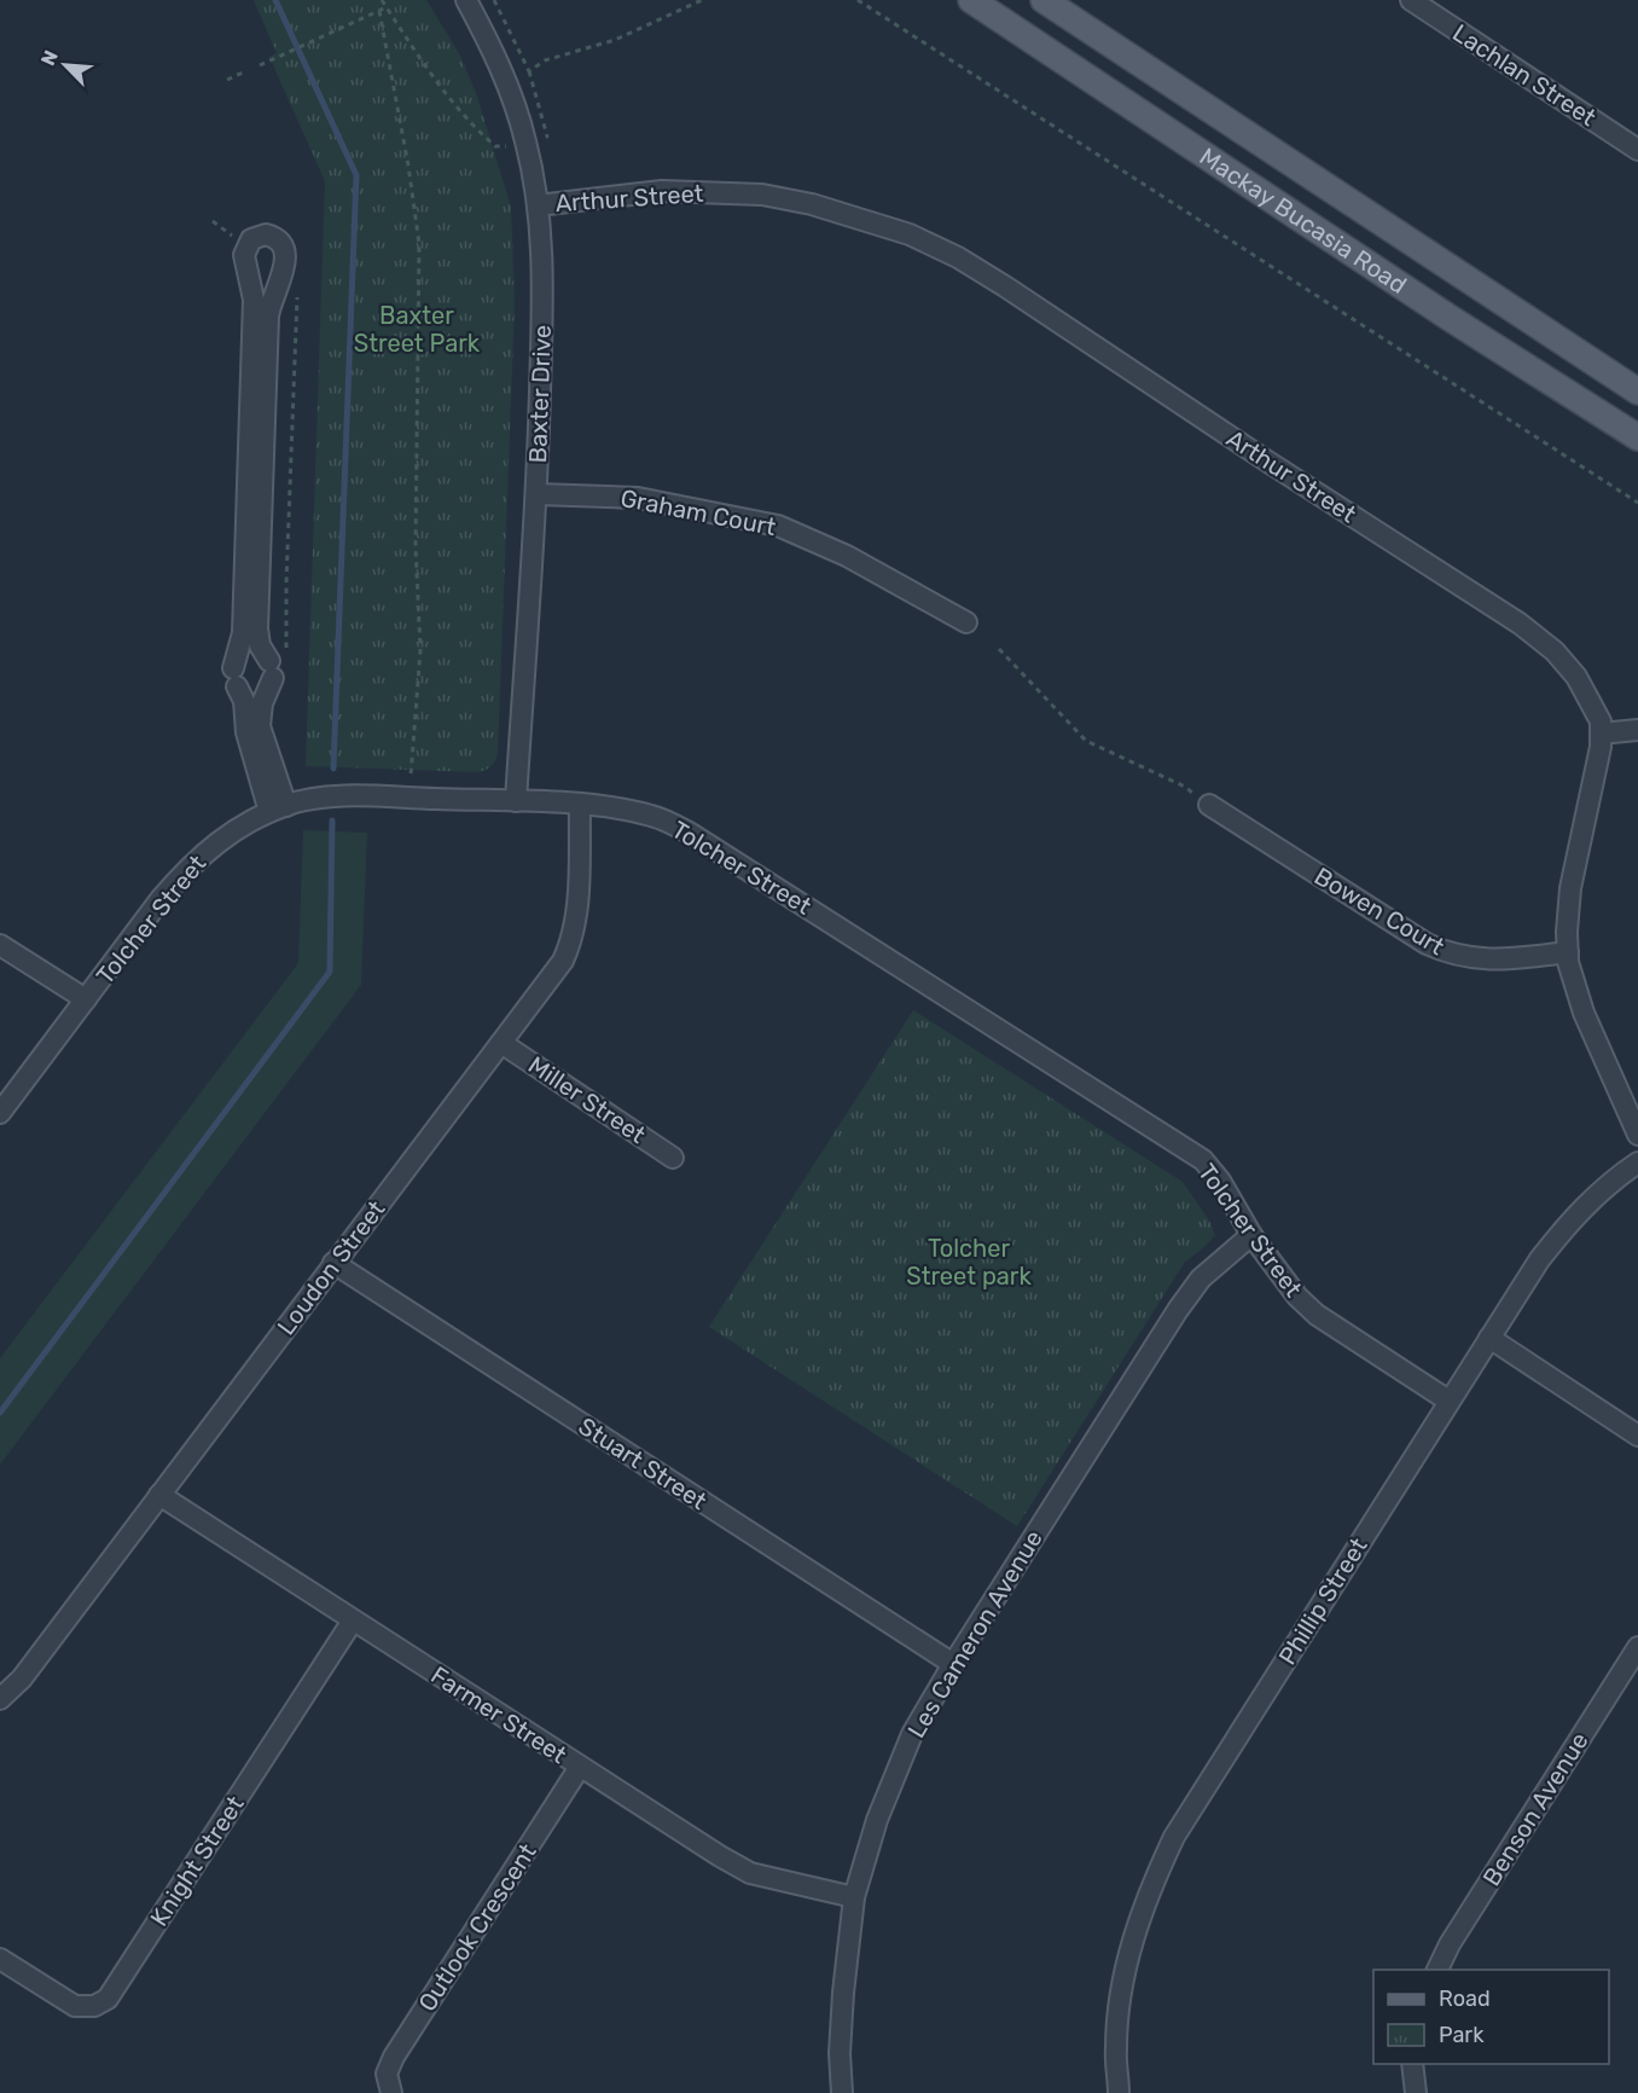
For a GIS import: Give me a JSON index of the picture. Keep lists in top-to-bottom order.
{
  "streets": {
    "main road": ["Mackay Bucasia Road"],
    "street": [
      "Lachlan Street",
      "Arthur Street",
      "Baxter Drive",
      "Graham Court",
      "Tolcher Street",
      "Bowen Court",
      "Miller Street",
      "Loudon Street",
      "Stuart Street",
      "Phillip Street",
      "Les Cameron Avenue",
      "Farmer Street",
      "Benson Avenue",
      "Knight Street",
      "Outlook Crescent"
    ]
  },
  "crossings": [
    ["Arthur Street", "Baxter Drive"],
    ["Arthur Street", "Bowen Court"],
    ["Baxter Drive", "Graham Court"],
    ["Baxter Drive", "Tolcher Street"],
    ["Tolcher Street", "Loudon Street"],
    ["Tolcher Street", "Phillip Street"],
    ["Tolcher Street", "Les Cameron Avenue"],
    ["Miller Street", "Loudon Street"],
    ["Loudon Street", "Stuart Street"],
    ["Loudon Street", "Farmer Street"],
    ["Stuart Street", "Les Cameron Avenue"],
    ["Les Cameron Avenue", "Farmer Street"],
    ["Farmer Street", "Knight Street"],
    ["Farmer Street", "Outlook Crescent"]
  ],
  "parks": ["Baxter Street Park", "Tolcher Street park"],
  "legend": ["Road", "Park"],
  "north": "top left"
}
